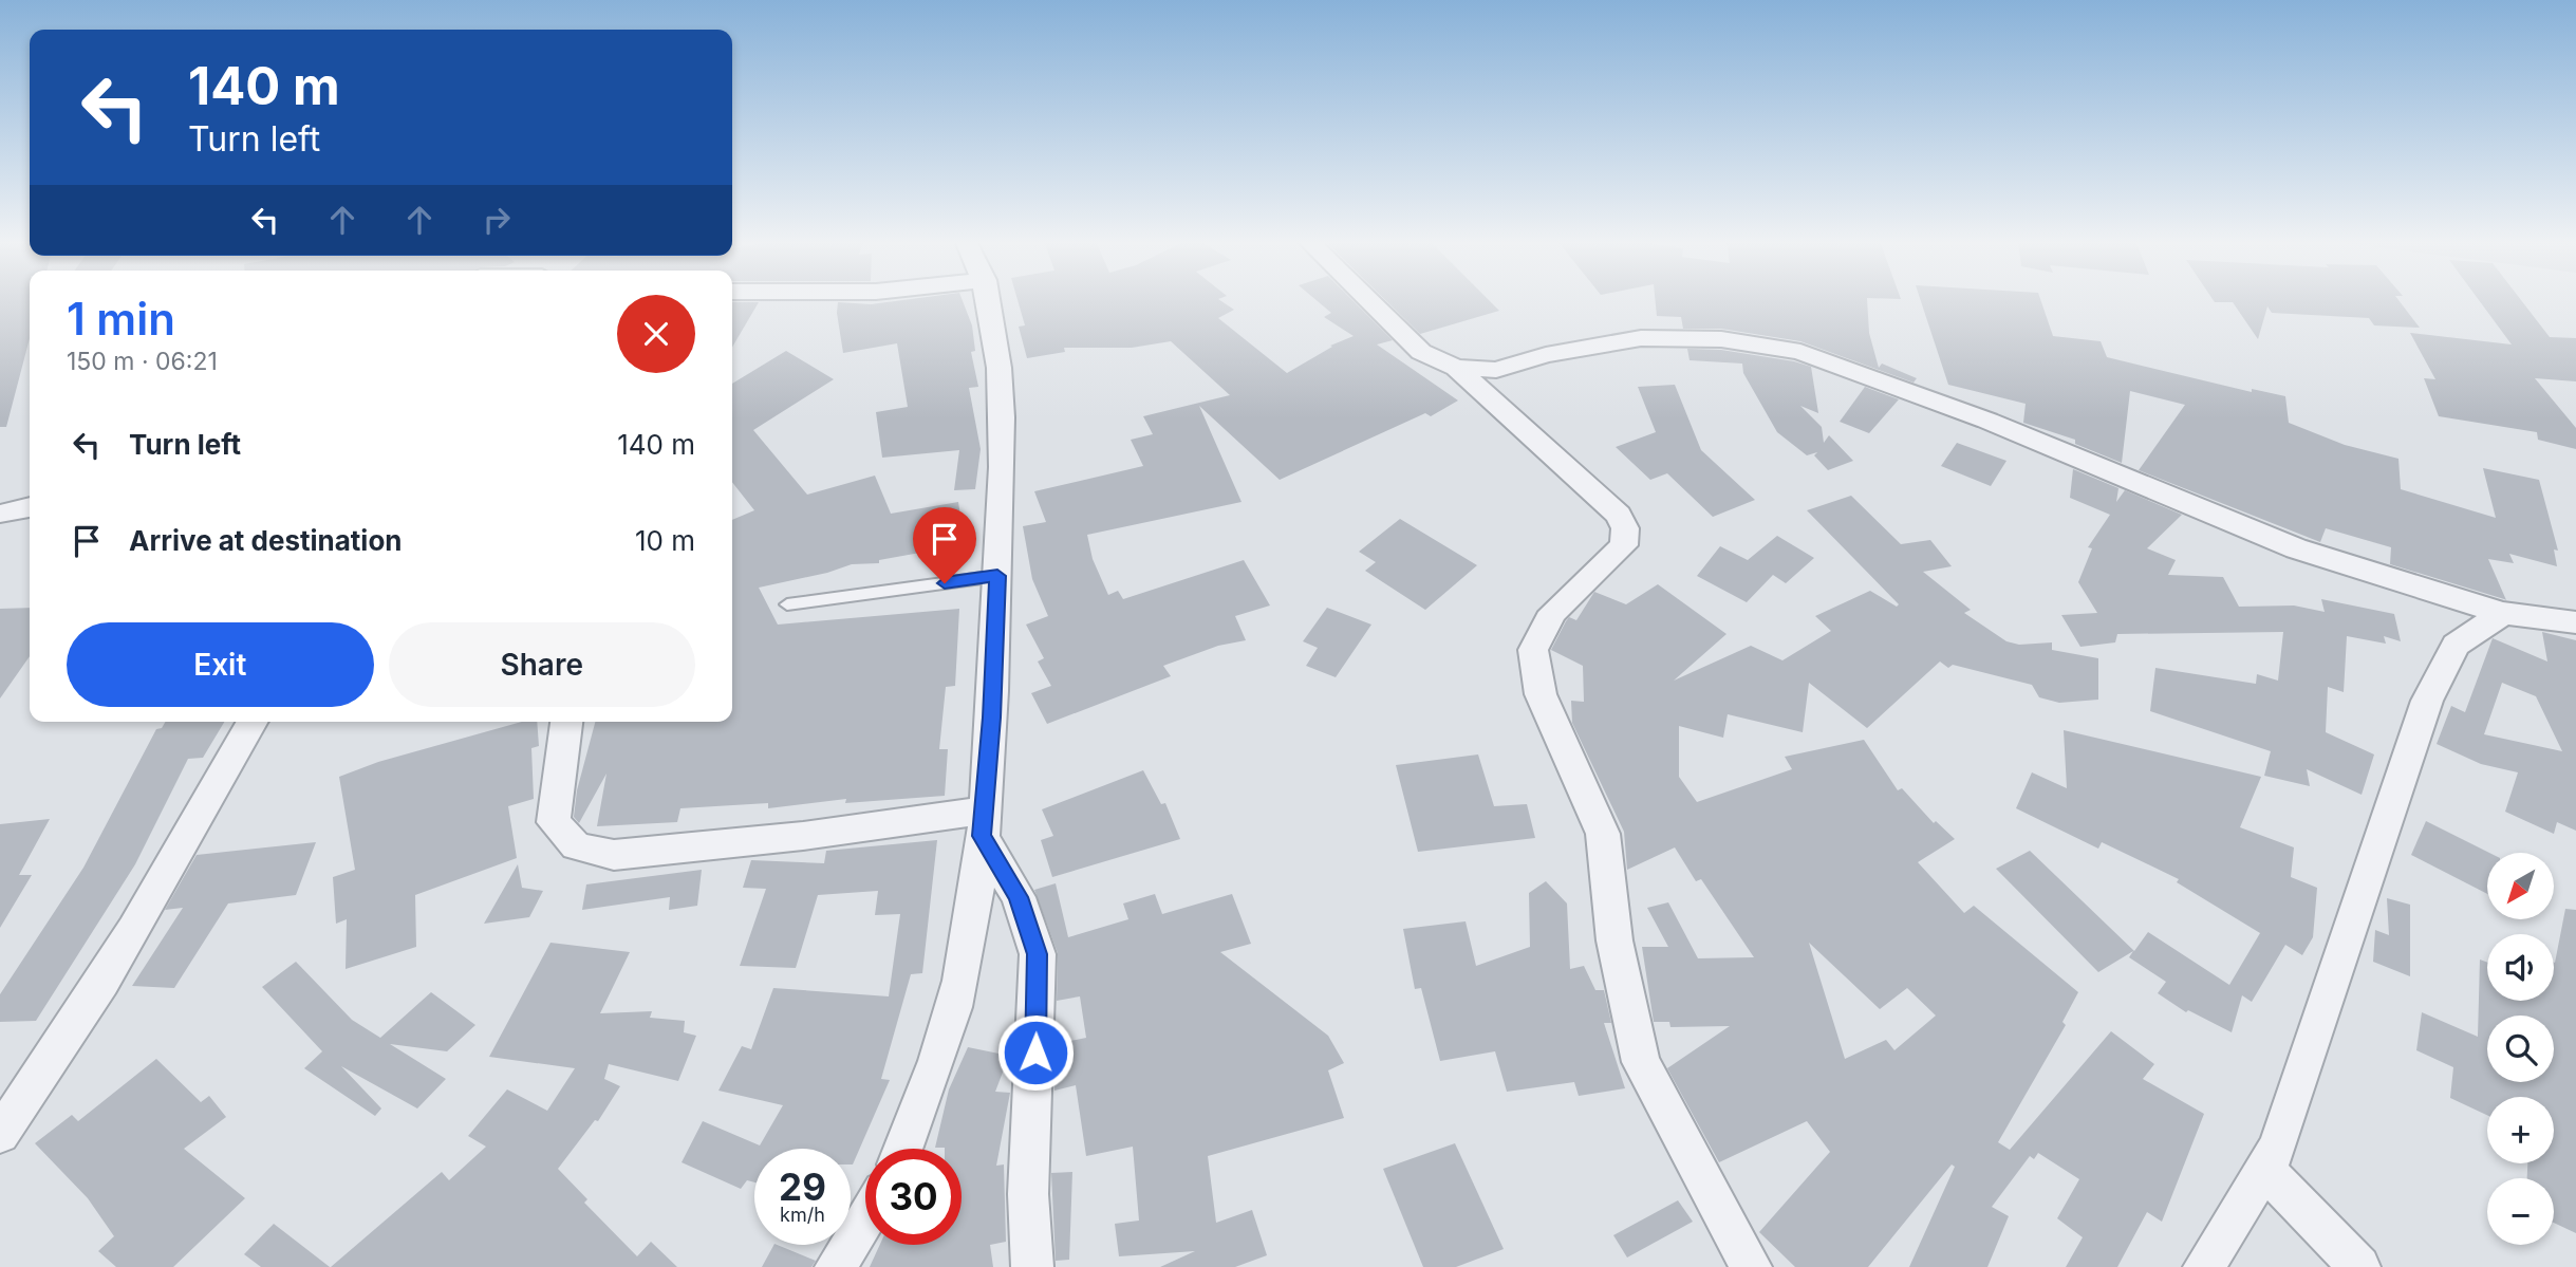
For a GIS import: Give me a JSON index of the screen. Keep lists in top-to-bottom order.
{
  "north": "bottom left",
  "page": {
    "turn": ["140 m", "Turn left"],
    "heading": ["1 min", "150 m · 06:21"],
    "list": [
      {
        "name": "Turn left",
        "value": "140 m"
      },
      {
        "name": "Arrive at destination",
        "value": "10 m"
      }
    ],
    "buttons": ["Exit", "Share"],
    "map_buttons": ["+", "−"],
    "speed": "29 km/h",
    "limit": "30"
  }
}
